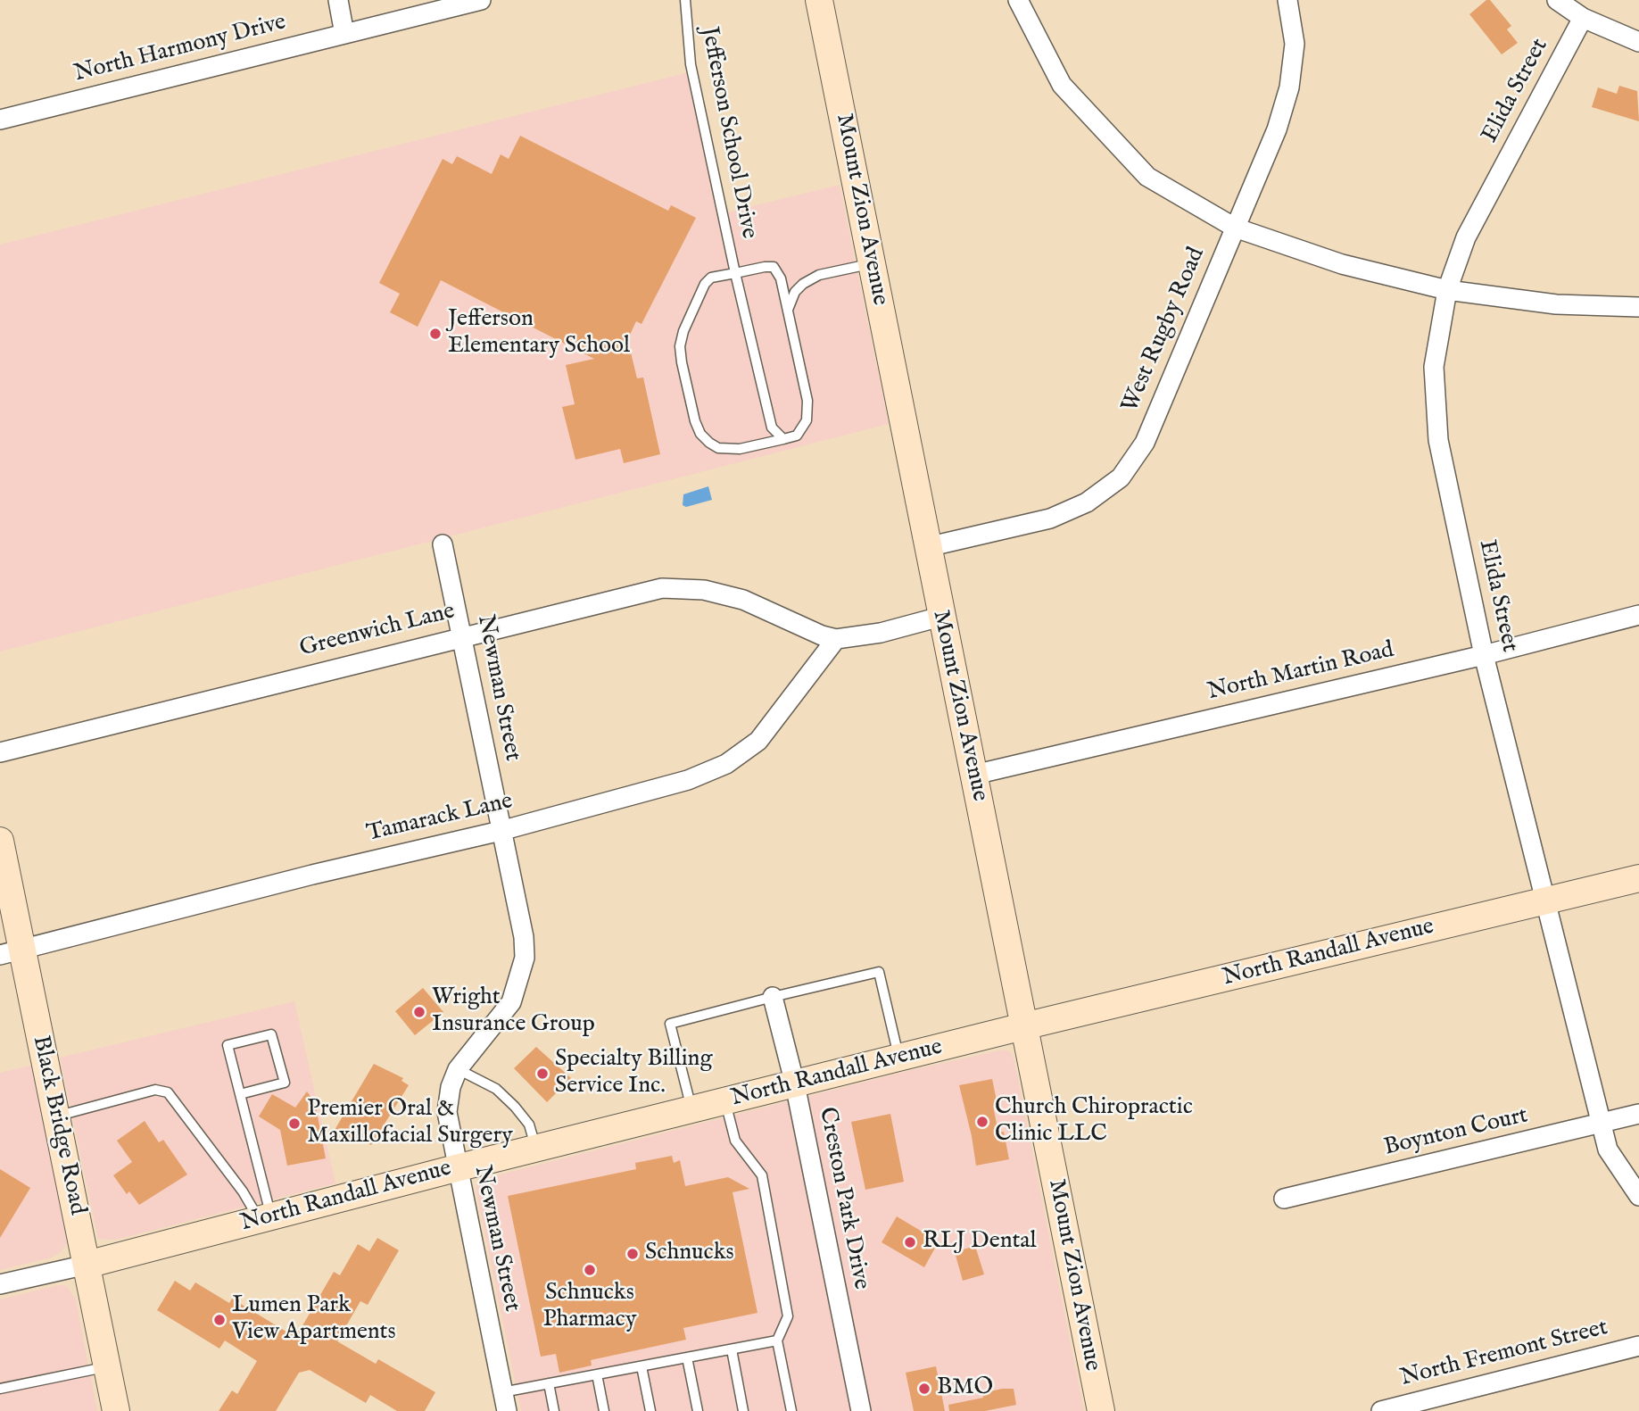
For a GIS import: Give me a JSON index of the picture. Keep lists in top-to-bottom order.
{
  "streets": {
    "street": [
      "North Harmony Drive",
      "Elida Street",
      "Mount Zion Avenue",
      "West Rugby Road",
      "Greenwich Lane",
      "North Martin Road",
      "Newman Street",
      "Tamarack Lane",
      "North Randall Avenue",
      "Black Bridge Road",
      "Boynton Court",
      "Creston Park Drive",
      "North Fremont Street"
    ],
    "lane": ["Jefferson School Drive"]
  },
  "crossings": [
    ["Elida Street", "North Martin Road"],
    ["Elida Street", "North Randall Avenue"],
    ["Elida Street", "Boynton Court"],
    ["Mount Zion Avenue", "West Rugby Road"],
    ["Mount Zion Avenue", "North Martin Road"],
    ["Mount Zion Avenue", "North Randall Avenue"],
    ["Greenwich Lane", "Newman Street"],
    ["Greenwich Lane", "Tamarack Lane"],
    ["Newman Street", "Tamarack Lane"],
    ["Newman Street", "North Randall Avenue"],
    ["Tamarack Lane", "Black Bridge Road"],
    ["North Randall Avenue", "Black Bridge Road"],
    ["North Randall Avenue", "Creston Park Drive"]
  ],
  "places": [
    "Jefferson Elementary School",
    "Wright Insurance Group",
    "Specialty Billing Service Inc.",
    "Church Chiropractic Clinic LLC",
    "Premier Oral & Maxillofacial Surgery",
    "RLJ Dental",
    "Schnucks",
    "Schnucks Pharmacy",
    "Lumen Park View Apartments",
    "BMO"
  ]
}
